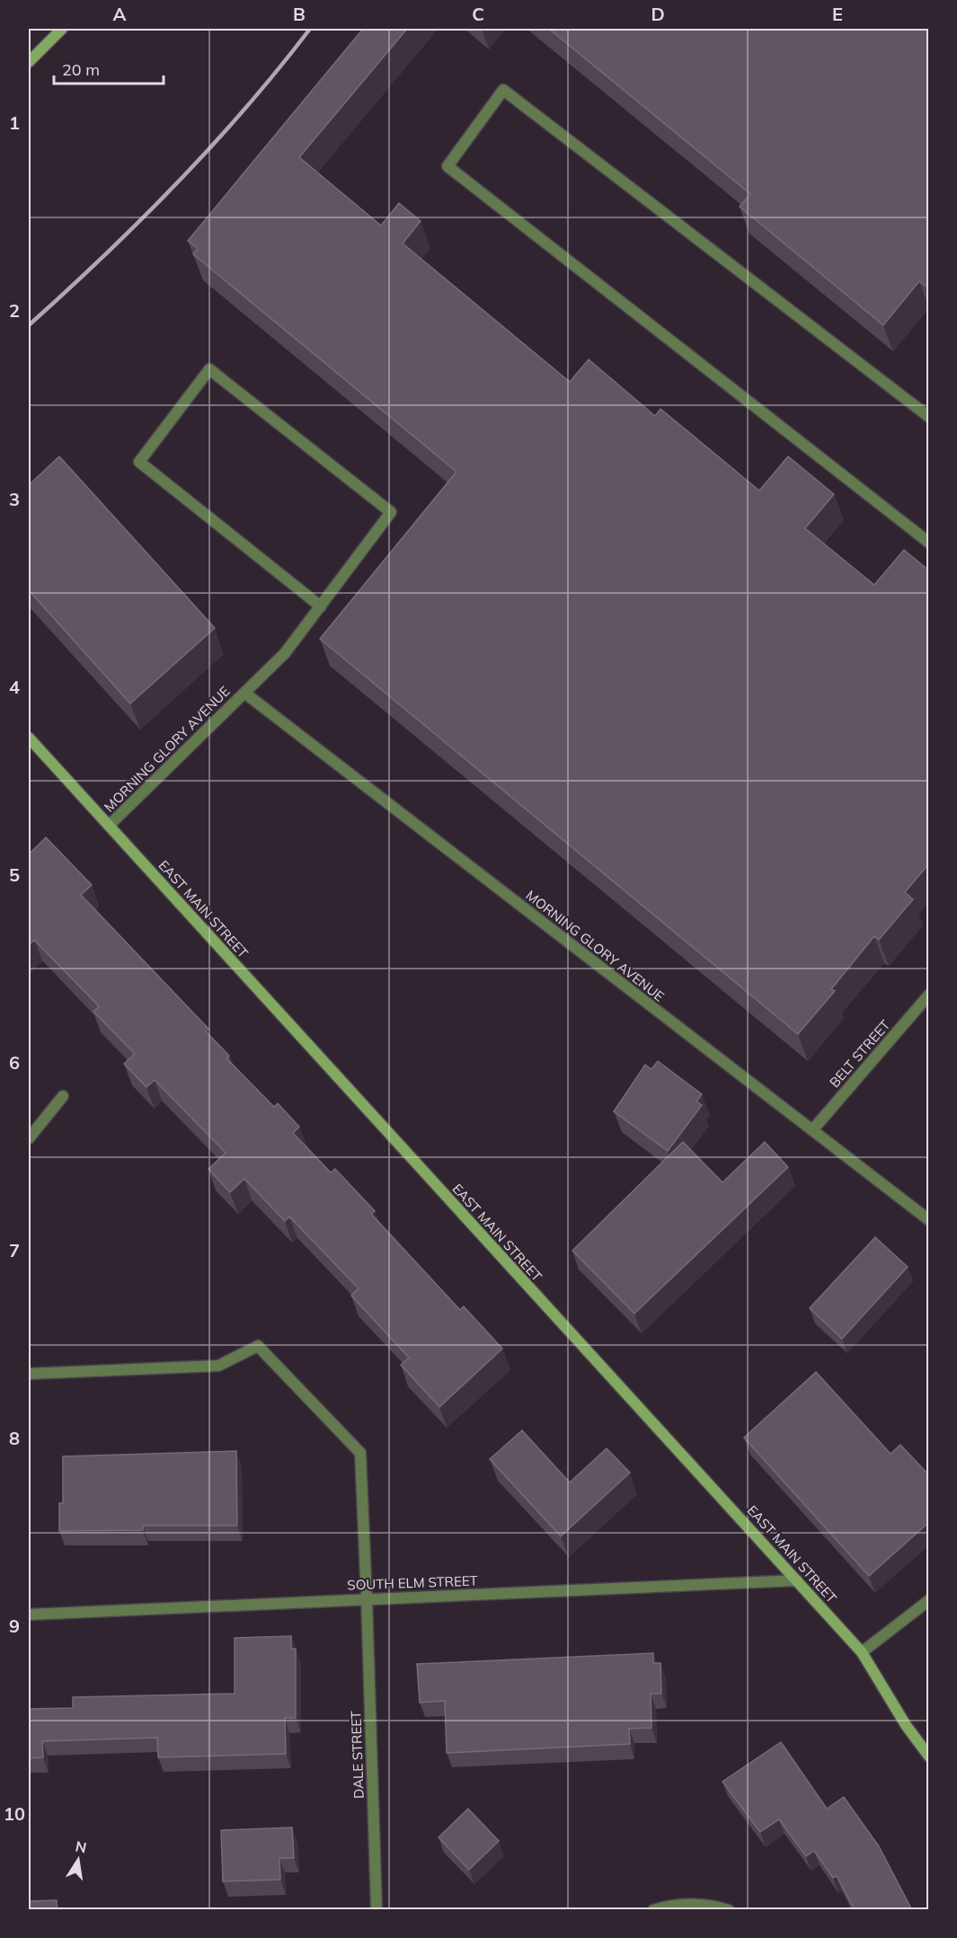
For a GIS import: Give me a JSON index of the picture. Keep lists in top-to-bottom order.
{
  "streets": {
    "street": [
      "MORNING GLORY AVENUE",
      "EAST MAIN STREET",
      "BELT STREET",
      "SOUTH ELM STREET",
      "DALE STREET"
    ]
  },
  "crossings": [
    ["MORNING GLORY AVENUE", "EAST MAIN STREET"],
    ["MORNING GLORY AVENUE", "BELT STREET"],
    ["EAST MAIN STREET", "SOUTH ELM STREET"],
    ["SOUTH ELM STREET", "DALE STREET"]
  ],
  "scale_bar": "20 m",
  "north": "top",
  "grid": {
    "columns": [
      "A",
      "B",
      "C",
      "D",
      "E"
    ],
    "rows": [
      "1",
      "2",
      "3",
      "4",
      "5",
      "6",
      "7",
      "8",
      "9",
      "10"
    ]
  }
}
